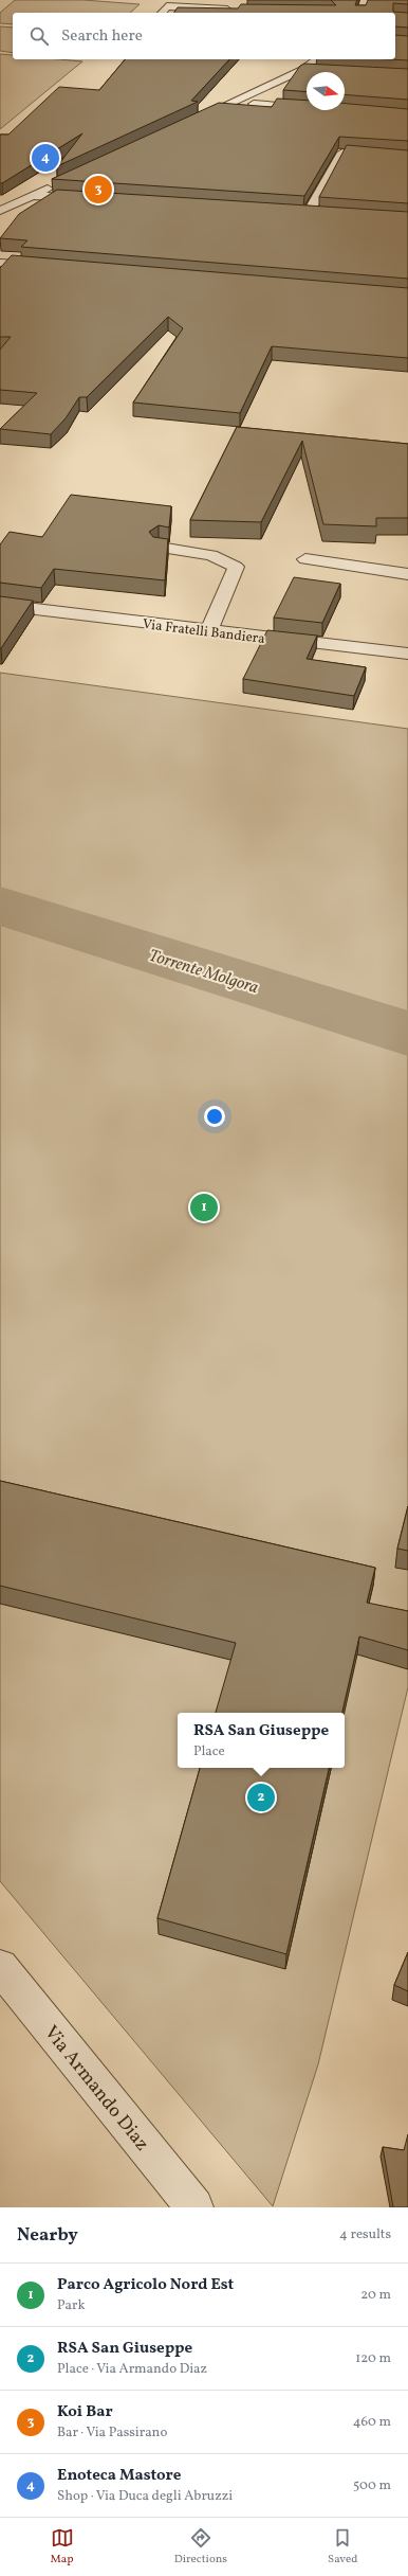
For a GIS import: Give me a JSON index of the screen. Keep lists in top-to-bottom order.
{
  "streets": {
    "street": ["Via Fratelli Bandiera", "Via Armando Diaz"]
  },
  "water": ["Torrente Molgora"],
  "north": "right",
  "page": {
    "search": "Search here",
    "pins": [
      "4",
      "3",
      "1",
      "2"
    ],
    "popup": ["RSA San Giuseppe", "Place"],
    "heading": ["Nearby", "4 results"],
    "list": [
      {
        "mark": "1",
        "name": "Parco Agricolo Nord Est",
        "note": "Park",
        "value": "20 m"
      },
      {
        "mark": "2",
        "name": "RSA San Giuseppe",
        "note": "Place · Via Armando Diaz",
        "value": "120 m"
      },
      {
        "mark": "3",
        "name": "Koi Bar",
        "note": "Bar · Via Passirano",
        "value": "460 m"
      },
      {
        "mark": "4",
        "name": "Enoteca Mastore",
        "note": "Shop · Via Duca degli Abruzzi",
        "value": "500 m"
      }
    ],
    "nav": ["Map", "Directions", "Saved"]
  }
}
